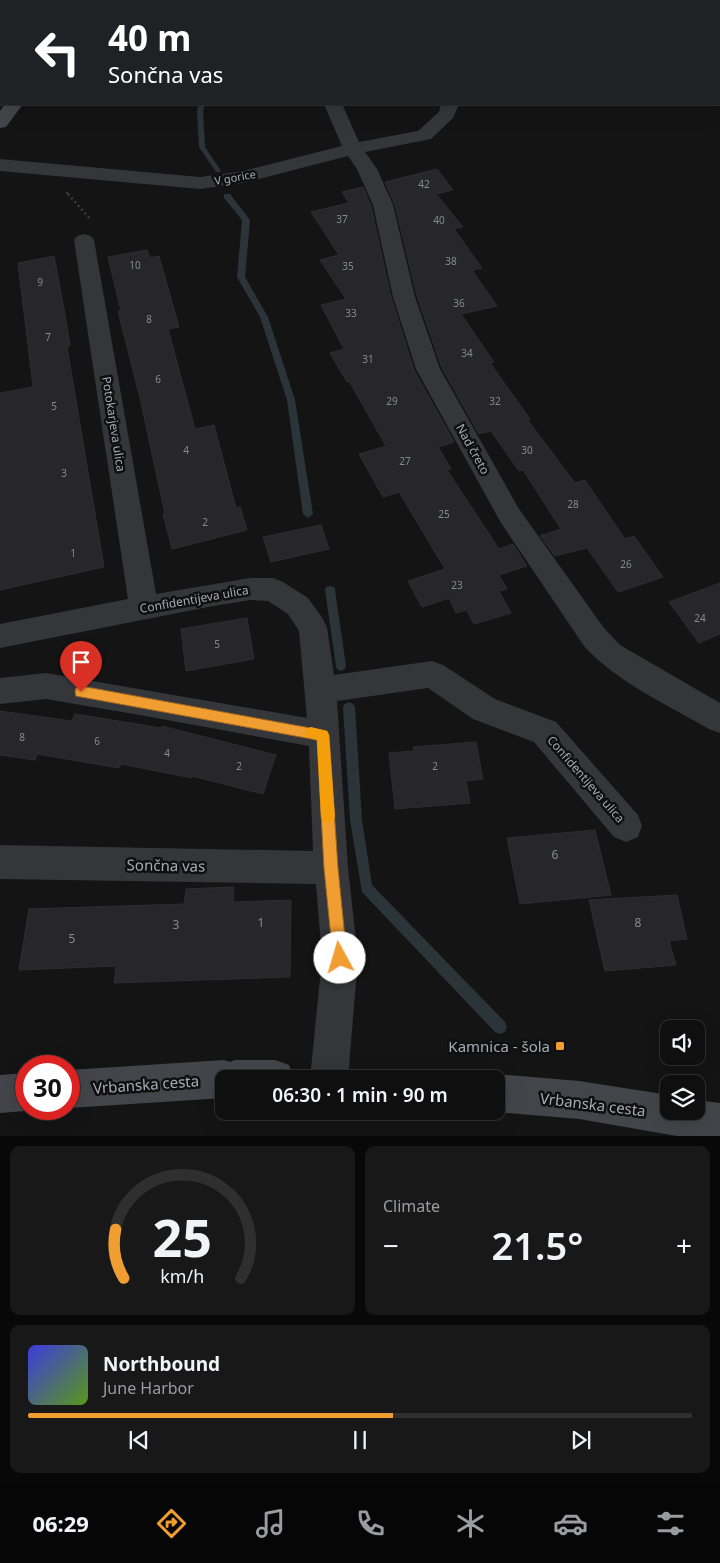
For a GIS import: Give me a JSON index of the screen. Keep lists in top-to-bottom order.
{
  "streets": {
    "street": [
      "V gorice",
      "Potokarjeva ulica",
      "Nad čreto",
      "Confidentijeva ulica",
      "Sončna vas",
      "Vrbanska cesta"
    ]
  },
  "crossings": [
    ["V gorice", "Nad čreto"],
    ["Potokarjeva ulica", "Confidentijeva ulica"],
    ["Confidentijeva ulica", "Sončna vas"]
  ],
  "places": {
    "transit": ["Kamnica - šola"]
  },
  "house_numbers": [
    "42",
    "37",
    "40",
    "38",
    "10",
    "35",
    "9",
    "36",
    "33",
    "8",
    "7",
    "34",
    "31",
    "6",
    "29",
    "32",
    "5",
    "4",
    "30",
    "27",
    "3",
    "28",
    "25",
    "2",
    "1",
    "26",
    "23",
    "24",
    "5",
    "8",
    "6",
    "4",
    "2",
    "2",
    "6",
    "1",
    "8",
    "3",
    "5"
  ],
  "page": {
    "turn": ["40 m", "Sončna vas"],
    "limit": "30",
    "trip": "06:30 · 1 min · 90 m",
    "tile": "Climate",
    "heat": ["−", "21.5°", "+"],
    "song": ["Northbound", "June Harbor"],
    "tabs": "06:29",
    "gauge": ["25", "km/h"]
  }
}
